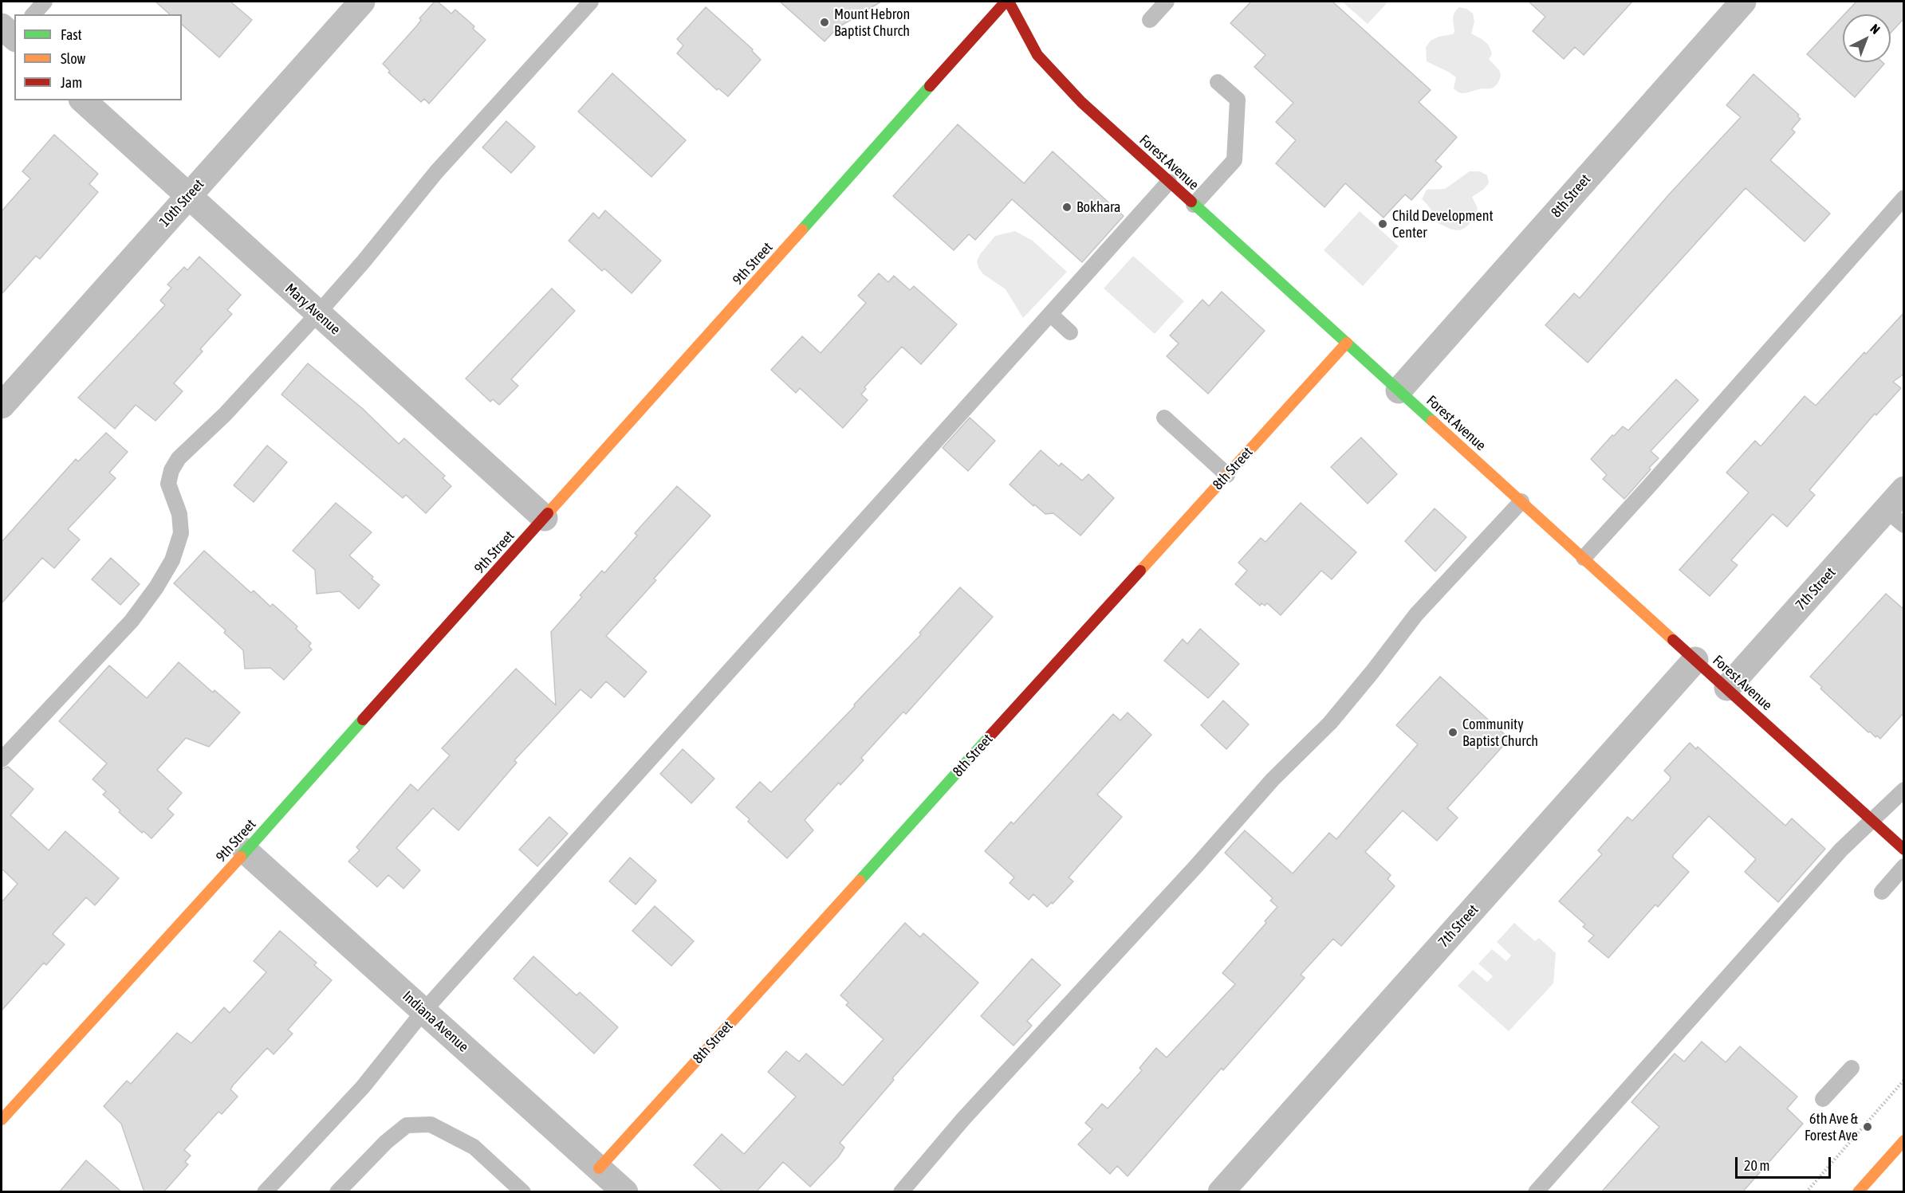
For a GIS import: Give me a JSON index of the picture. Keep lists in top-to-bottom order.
{
  "streets": {
    "street": [
      "Forest Avenue",
      "8th Street",
      "10th Street",
      "9th Street",
      "Mary Avenue",
      "7th Street",
      "Indiana Avenue"
    ]
  },
  "crossings": [
    ["Forest Avenue", "8th Street"],
    ["Forest Avenue", "9th Street"],
    ["Forest Avenue", "7th Street"],
    ["8th Street", "Indiana Avenue"],
    ["10th Street", "Mary Avenue"],
    ["9th Street", "Mary Avenue"],
    ["9th Street", "Indiana Avenue"]
  ],
  "places": [
    "Mount Hebron Baptist Church",
    "Bokhara",
    "Child Development Center",
    "Community Baptist Church",
    "6th Ave & Forest Ave"
  ],
  "legend": ["Fast", "Slow", "Jam"],
  "scale_bar": "20 m",
  "north": "top right"
}
